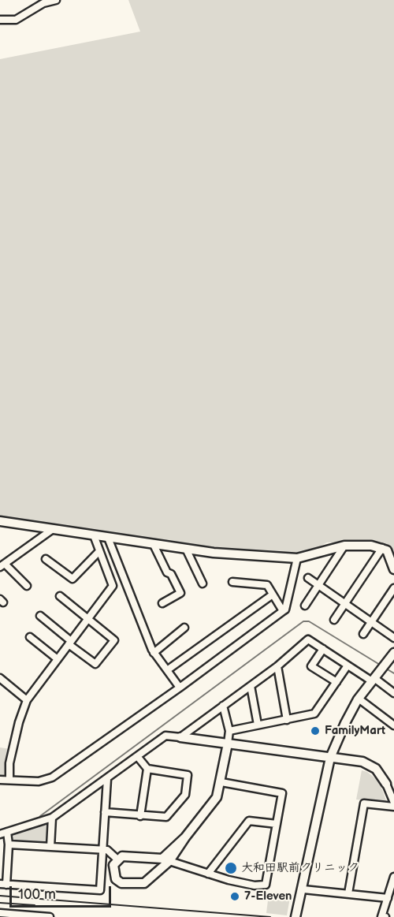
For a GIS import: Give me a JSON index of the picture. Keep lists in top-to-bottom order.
{
  "places": ["FamilyMart", "大和田駅前クリニック", "7-Eleven"],
  "scale_bar": "100 m"
}
